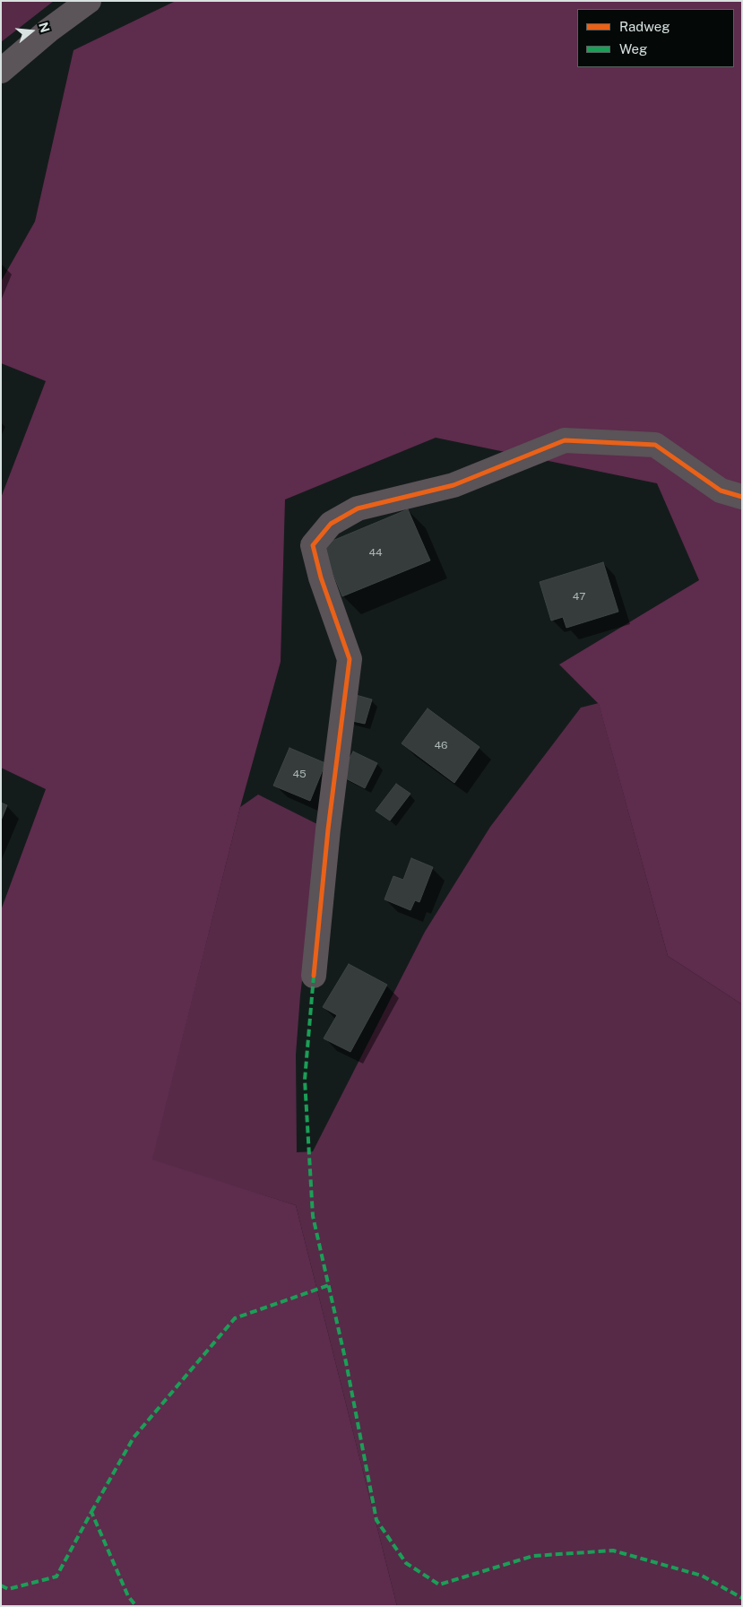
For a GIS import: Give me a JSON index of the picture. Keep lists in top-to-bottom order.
{
  "house_numbers": [
    "44",
    "47",
    "46",
    "45"
  ],
  "legend": ["Radweg", "Weg"],
  "north": "right"
}
